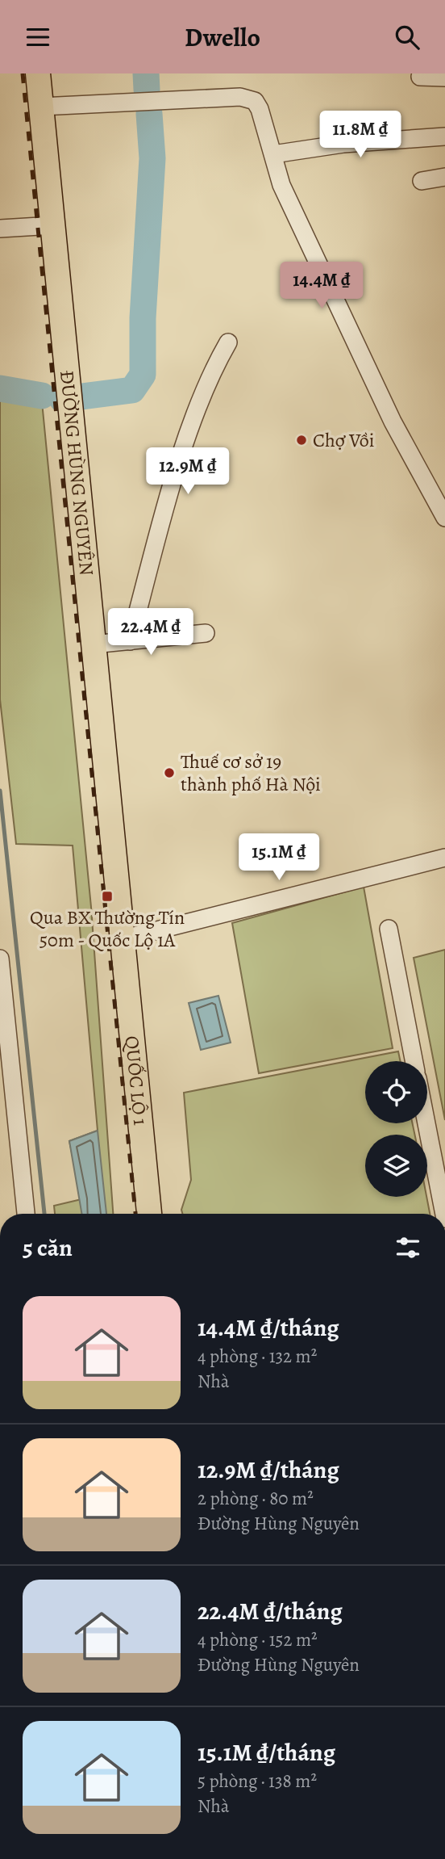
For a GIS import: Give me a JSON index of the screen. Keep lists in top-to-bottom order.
{
  "streets": {
    "highway": ["ĐƯỜNG HÙNG NGUYÊN", "QUỐC LỘ 1"]
  },
  "crossings": [
    ["ĐƯỜNG HÙNG NGUYÊN", "QUỐC LỘ 1"]
  ],
  "places": {
    "other": ["Chợ Vồi", "Thuế cơ sở 19 thành phố Hà Nội"],
    "transit": ["Qua BX Thường Tín 50m - Quốc Lộ 1A"]
  },
  "page": {
    "header": "Dwello",
    "price": [
      "11.8M ₫",
      "14.4M ₫",
      "12.9M ₫",
      "22.4M ₫",
      "15.1M ₫"
    ],
    "heading": "5 căn",
    "list": [
      {
        "name": "14.4M ₫/tháng",
        "note": "4 phòng · 132 m² · Nhà"
      },
      {
        "name": "12.9M ₫/tháng",
        "note": "2 phòng · 80 m² · Đường Hùng Nguyên"
      },
      {
        "name": "22.4M ₫/tháng",
        "note": "4 phòng · 152 m² · Đường Hùng Nguyên"
      },
      {
        "name": "15.1M ₫/tháng",
        "note": "5 phòng · 138 m² · Nhà"
      }
    ]
  }
}
